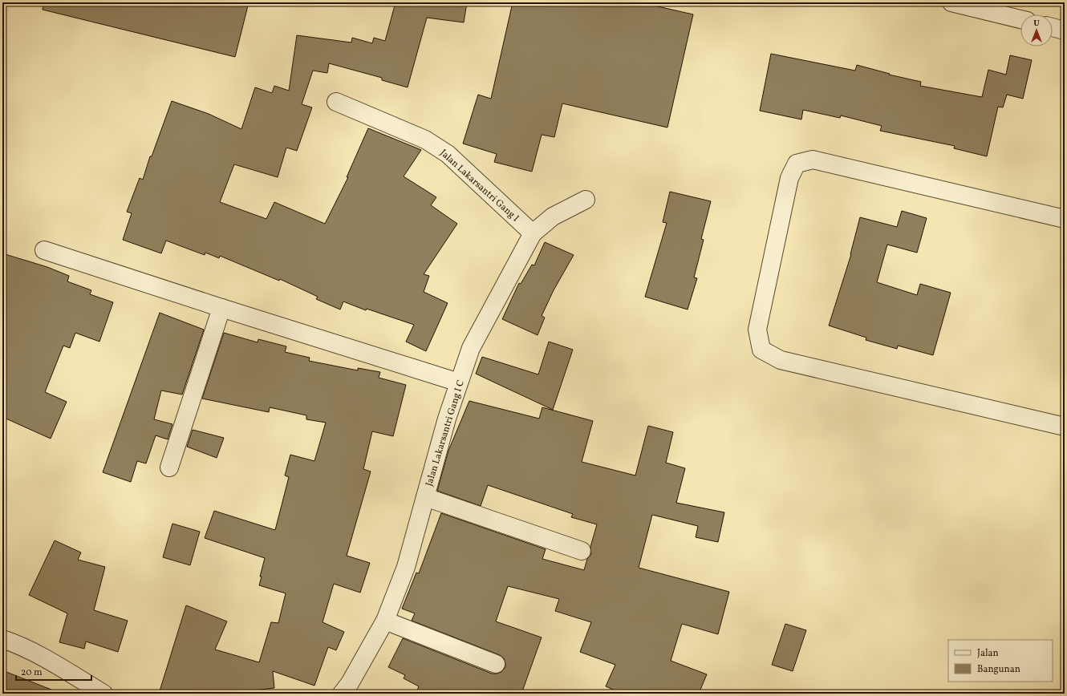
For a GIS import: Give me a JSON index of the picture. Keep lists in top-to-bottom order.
{
  "streets": {
    "street": ["Jalan Lakarsantri Gang I", "Jalan Lakarsantri Gang I C"]
  },
  "crossings": [
    ["Jalan Lakarsantri Gang I", "Jalan Lakarsantri Gang I C"]
  ],
  "legend": ["Jalan", "Bangunan"],
  "scale_bar": "20 m",
  "north": "top"
}
